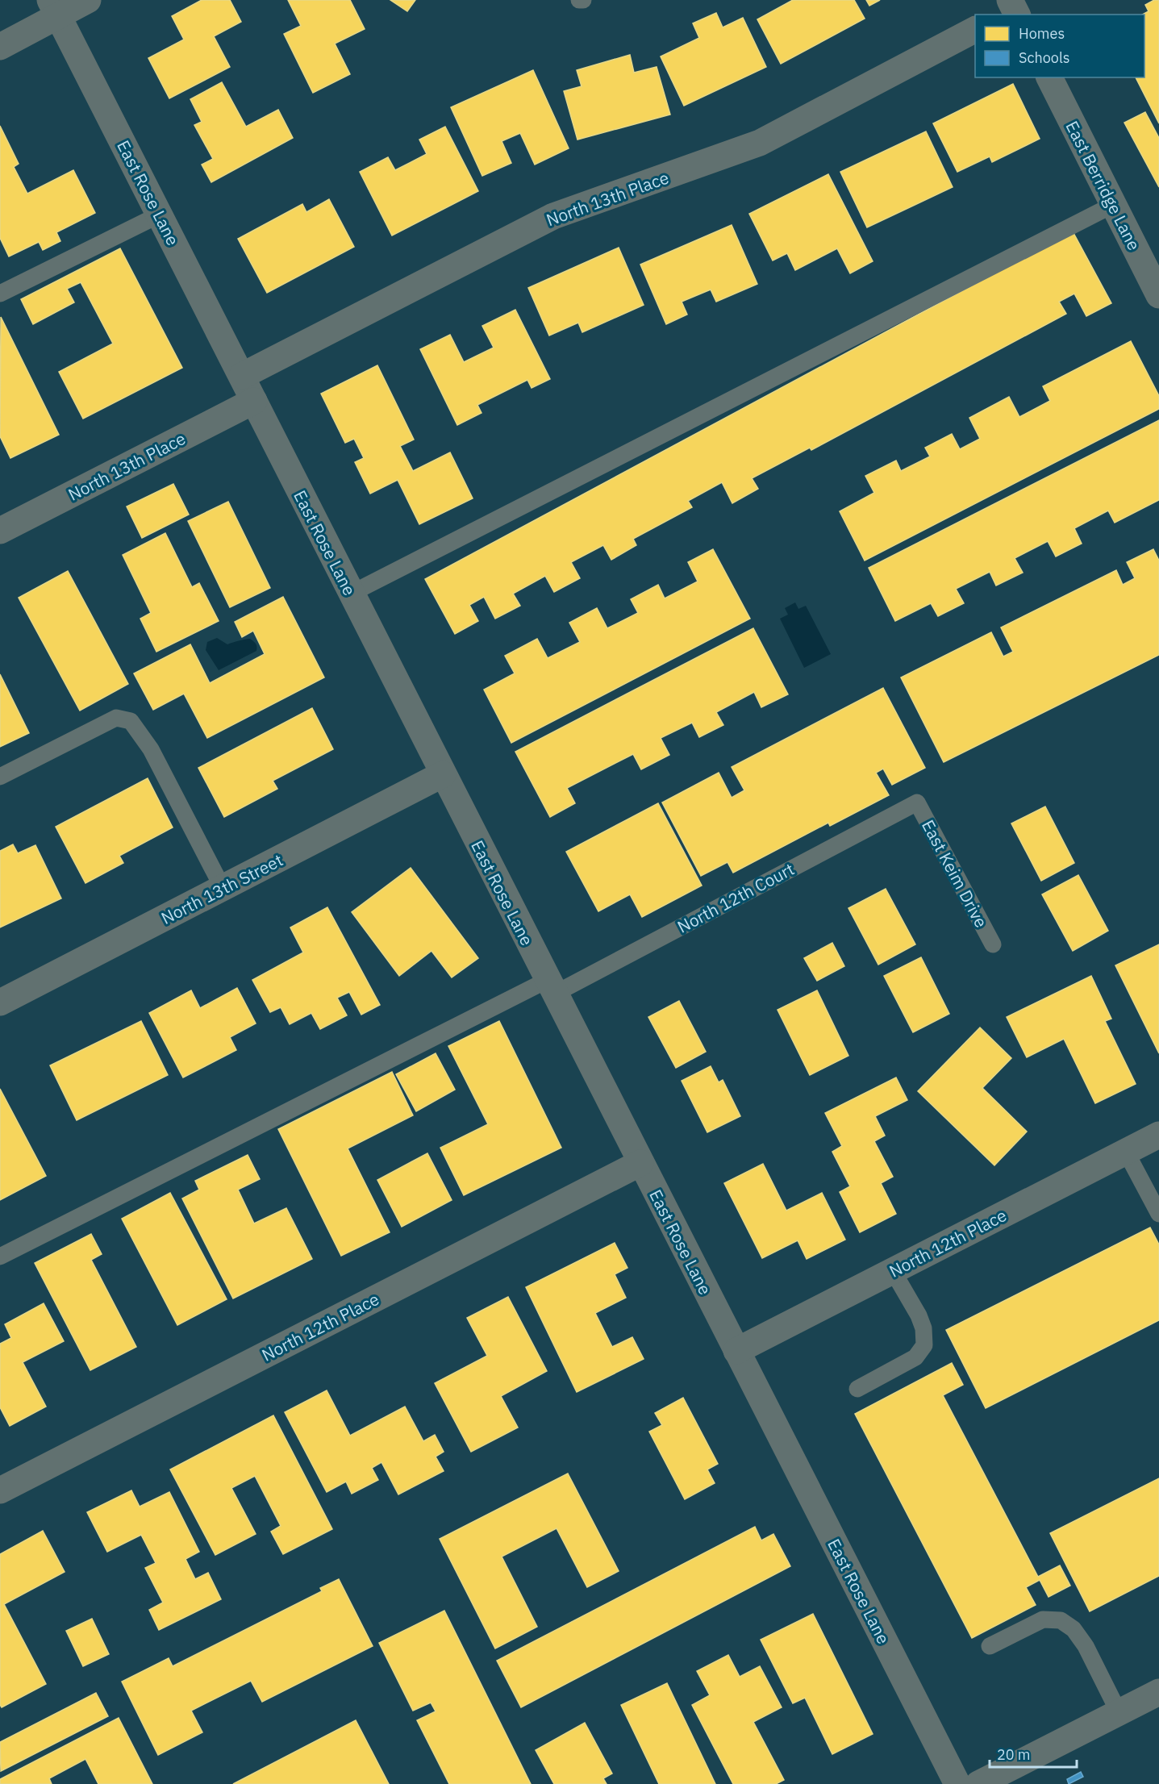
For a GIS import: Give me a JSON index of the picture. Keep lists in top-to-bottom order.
{
  "streets": {
    "street": [
      "East Berridge Lane",
      "East Rose Lane",
      "North 13th Place",
      "North 13th Street",
      "North 12th Place"
    ],
    "lane": ["East Keim Drive", "North 12th Court"]
  },
  "crossings": [
    ["East Rose Lane", "North 13th Place"],
    ["East Rose Lane", "North 13th Street"],
    ["East Rose Lane", "North 12th Court"],
    ["East Rose Lane", "North 12th Place"],
    ["East Keim Drive", "North 12th Court"]
  ],
  "legend": ["Homes", "Schools"],
  "scale_bar": "20 m"
}
